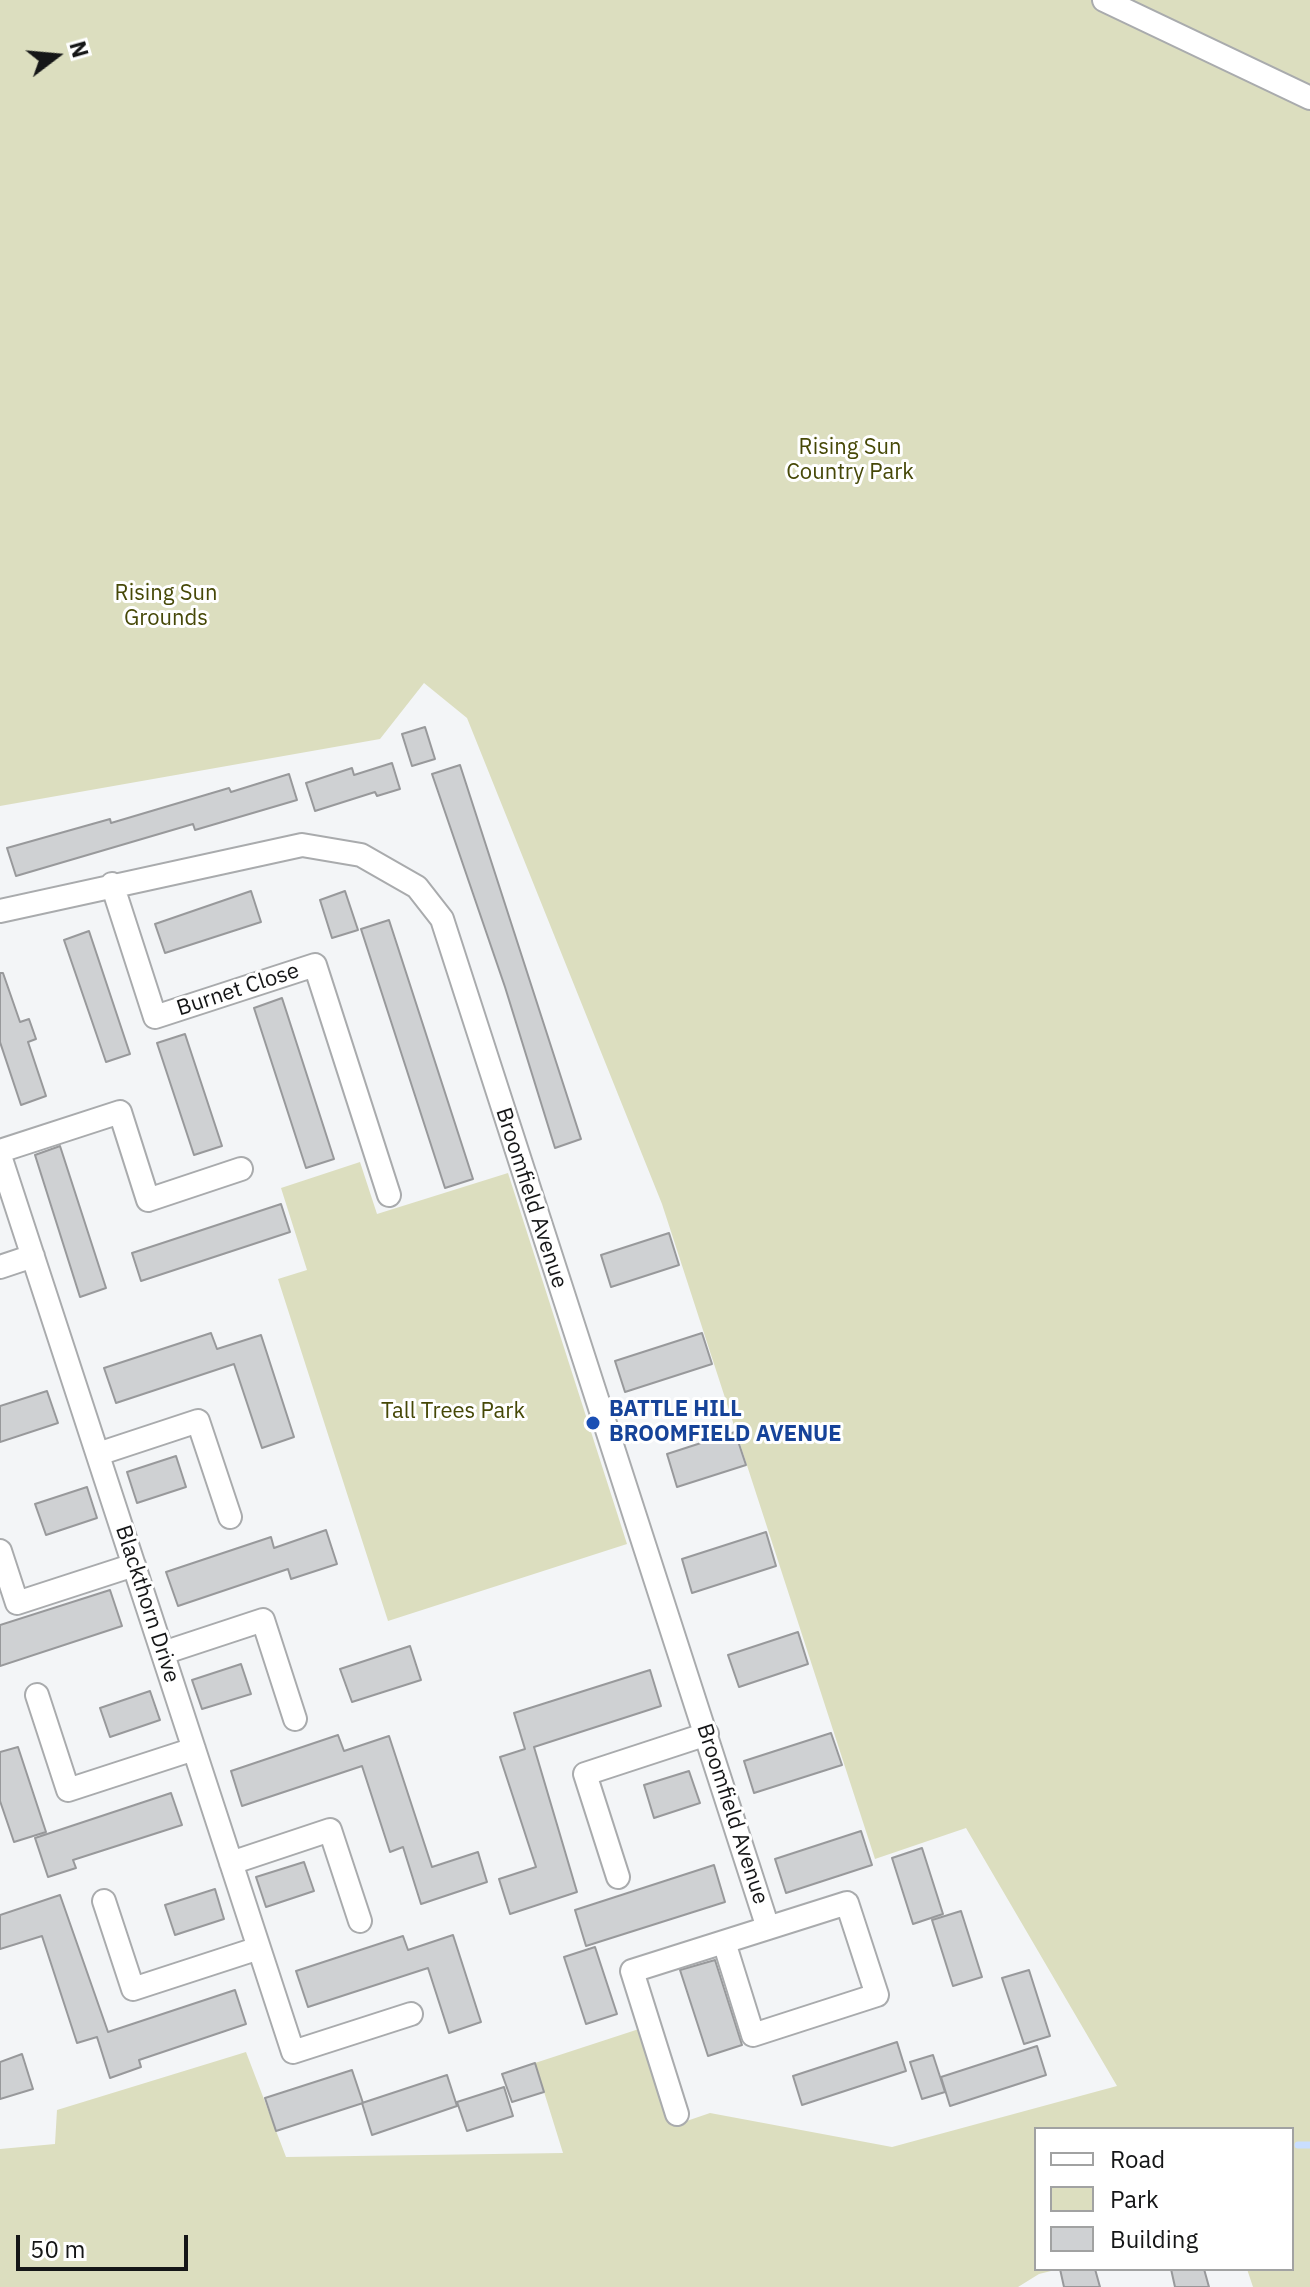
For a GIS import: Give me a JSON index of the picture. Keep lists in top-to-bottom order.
{
  "streets": {
    "street": ["Burnet Close", "Broomfield Avenue", "Blackthorn Drive"]
  },
  "crossings": [
    ["Burnet Close", "Broomfield Avenue"]
  ],
  "parks": ["Rising Sun Country Park", "Rising Sun Grounds", "Tall Trees Park"],
  "places": ["BATTLE HILL BROOMFIELD AVENUE"],
  "legend": ["Road", "Park", "Building"],
  "scale_bar": "50 m",
  "north": "right"
}
